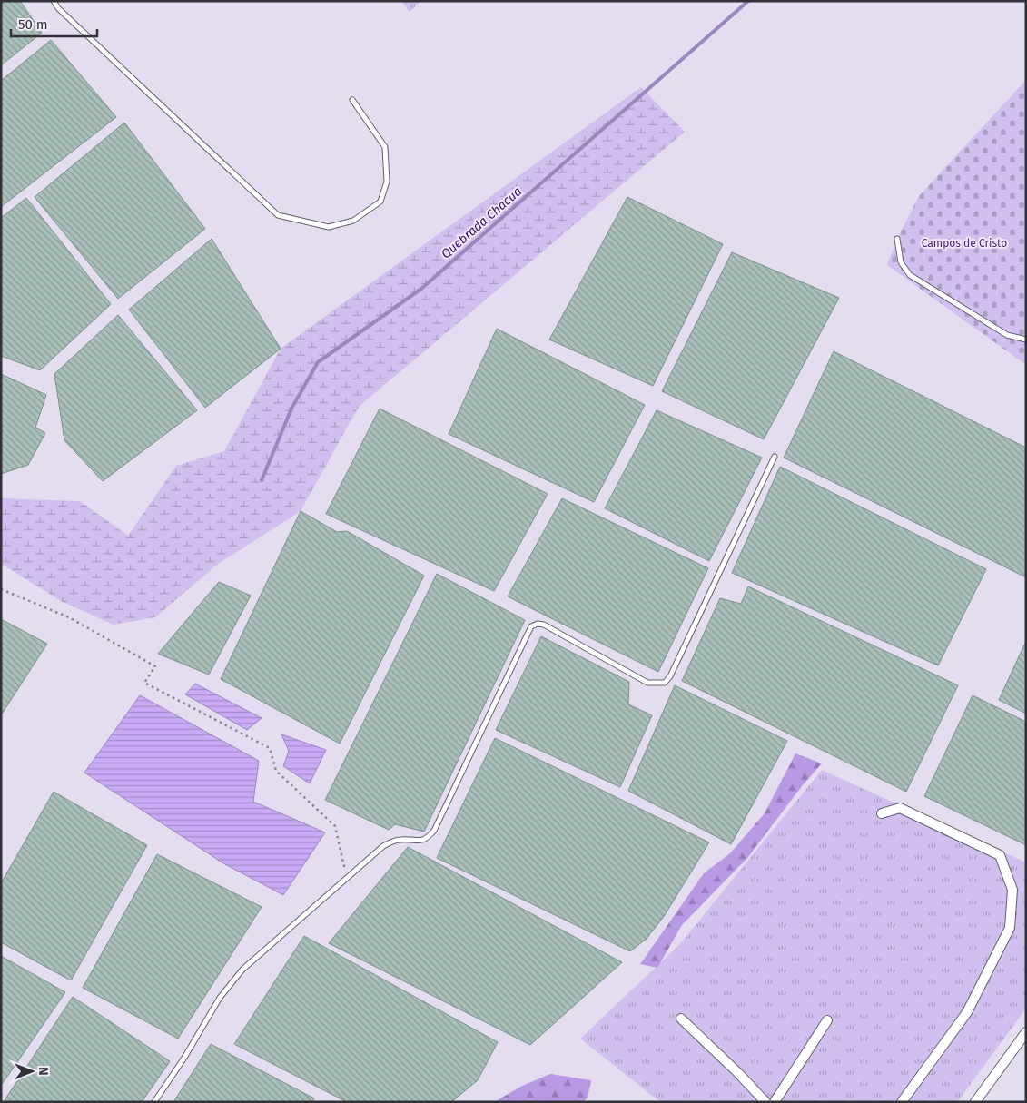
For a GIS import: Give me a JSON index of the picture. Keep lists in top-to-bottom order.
{
  "water": ["Quebrada Chacua"],
  "parks": ["Campos de Cristo"],
  "scale_bar": "50 m",
  "north": "right"
}
